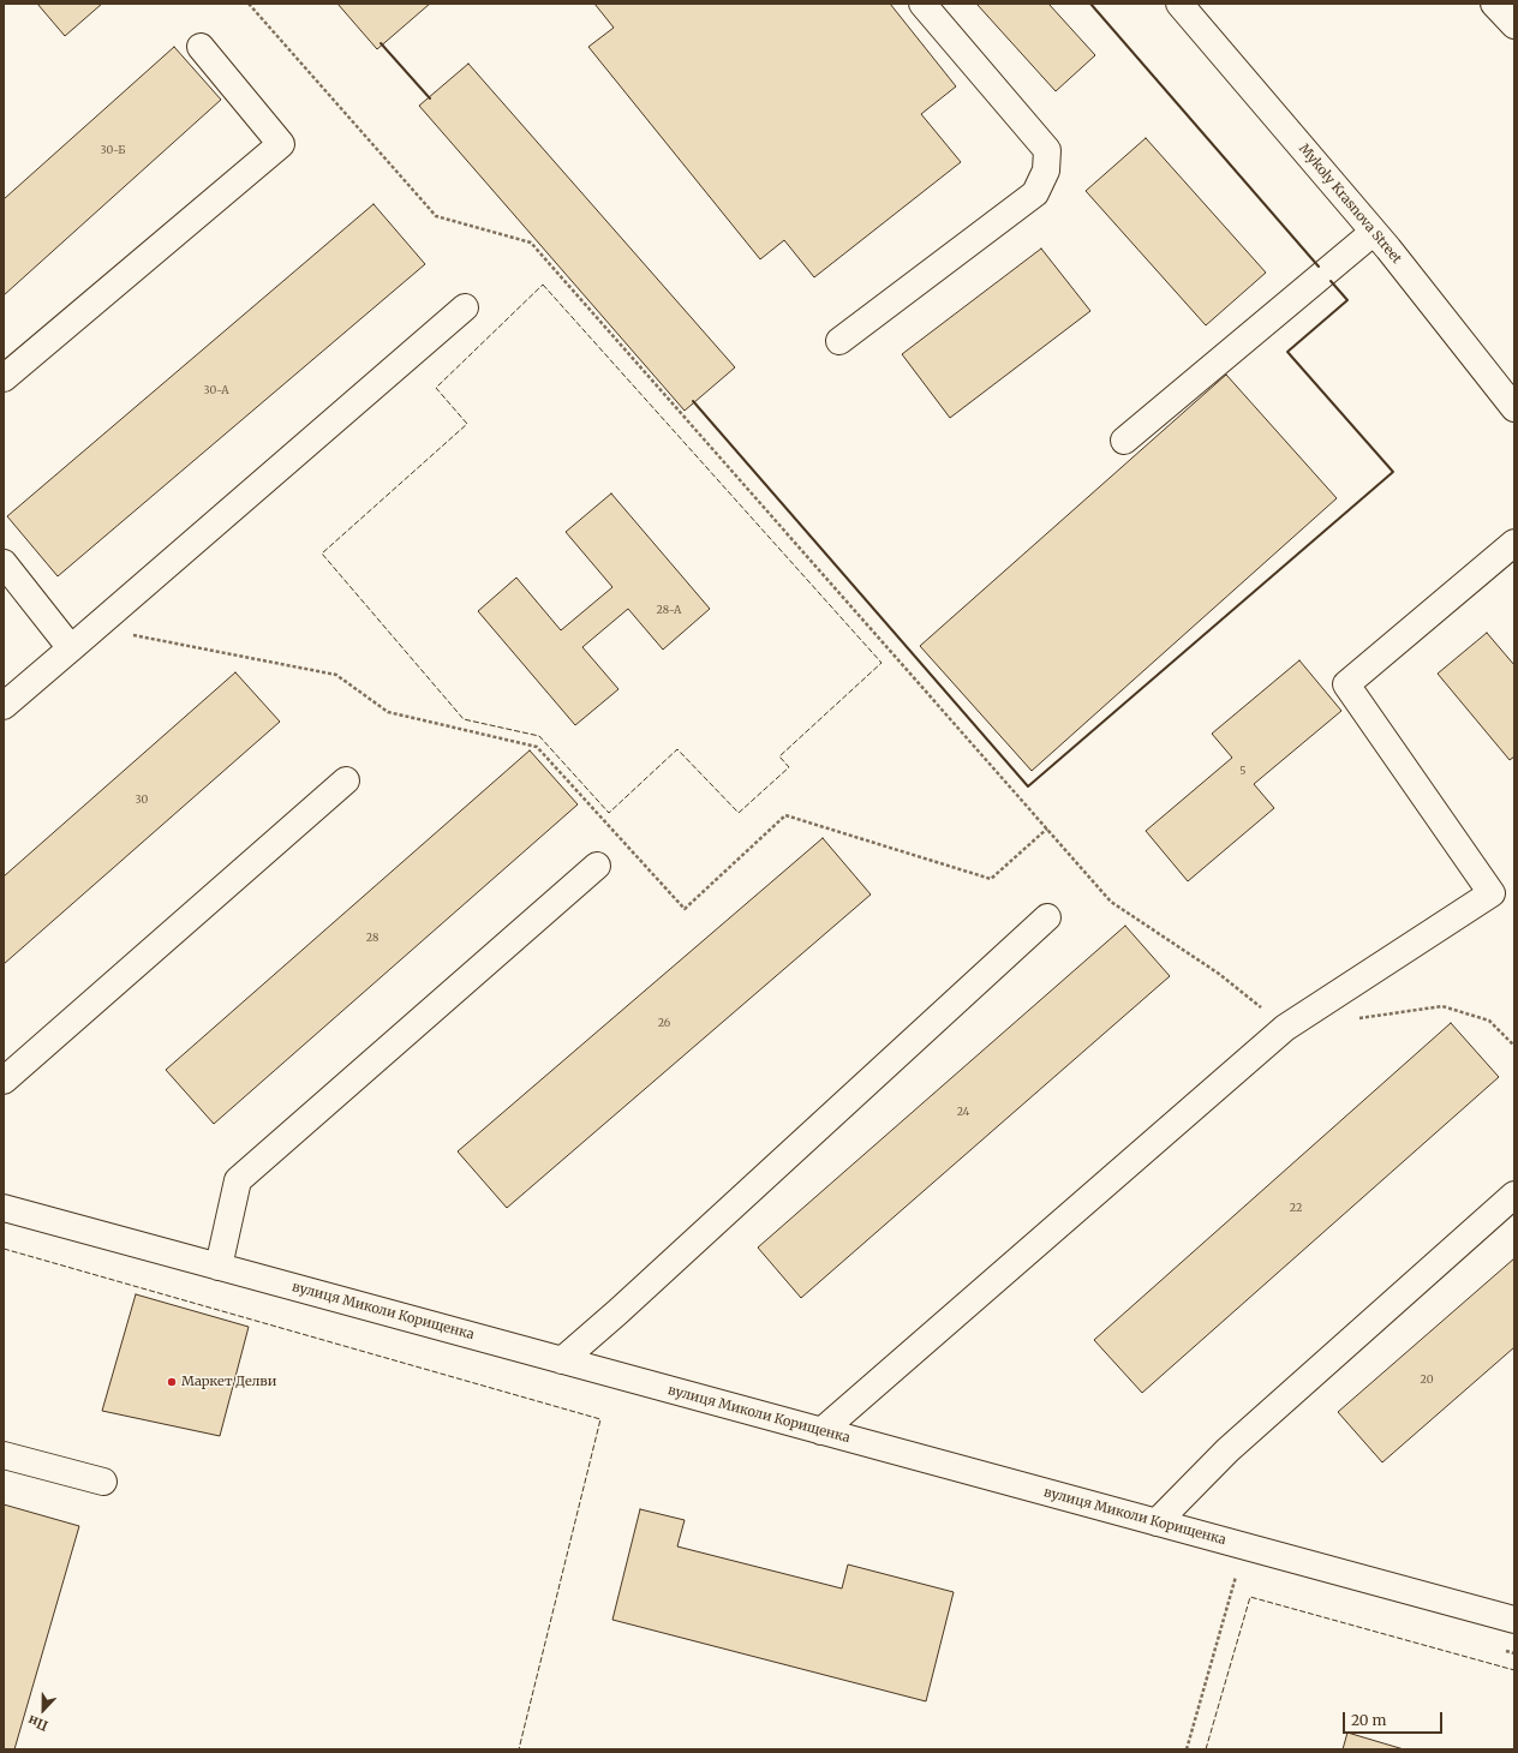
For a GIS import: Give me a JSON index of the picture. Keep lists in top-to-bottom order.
{
  "streets": {
    "street": ["Mykoly Krasnova Street", "вулиця Миколи Корищенка"]
  },
  "places": ["Маркет Делви"],
  "house_numbers": [
    "30-Б",
    "30-А",
    "28-А",
    "5",
    "30",
    "28",
    "26",
    "24",
    "22",
    "20"
  ],
  "scale_bar": "20 m",
  "north": "bottom"
}
